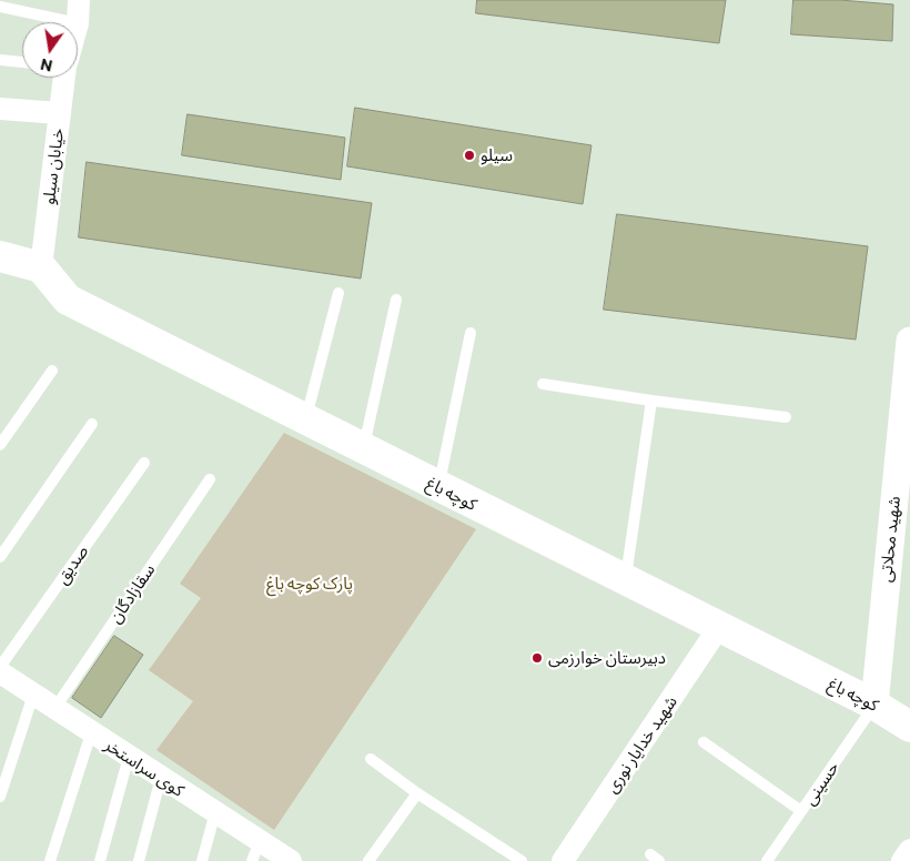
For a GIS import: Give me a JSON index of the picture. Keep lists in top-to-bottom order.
{
  "streets": {
    "main road": ["کوچه باغ"],
    "street": [
      "خیابان سیلو",
      "شهید محلاتی",
      "شهید خدایار نوری",
      "کوی سراستخر"
    ],
    "lane": ["صدیق", "سقازادگان", "حسینی"]
  },
  "crossings": [
    ["خیابان سیلو", "کوچه باغ"],
    ["کوچه باغ", "شهید محلاتی"],
    ["کوچه باغ", "شهید خدایار نوری"],
    ["کوچه باغ", "حسینی"],
    ["شهید محلاتی", "حسینی"],
    ["سقازادگان", "کوی سراستخر"]
  ],
  "parks": ["پارک کوچه باغ"],
  "places": ["سیلو", "دبیرستان خوارزمی"],
  "north": "bottom"
}
